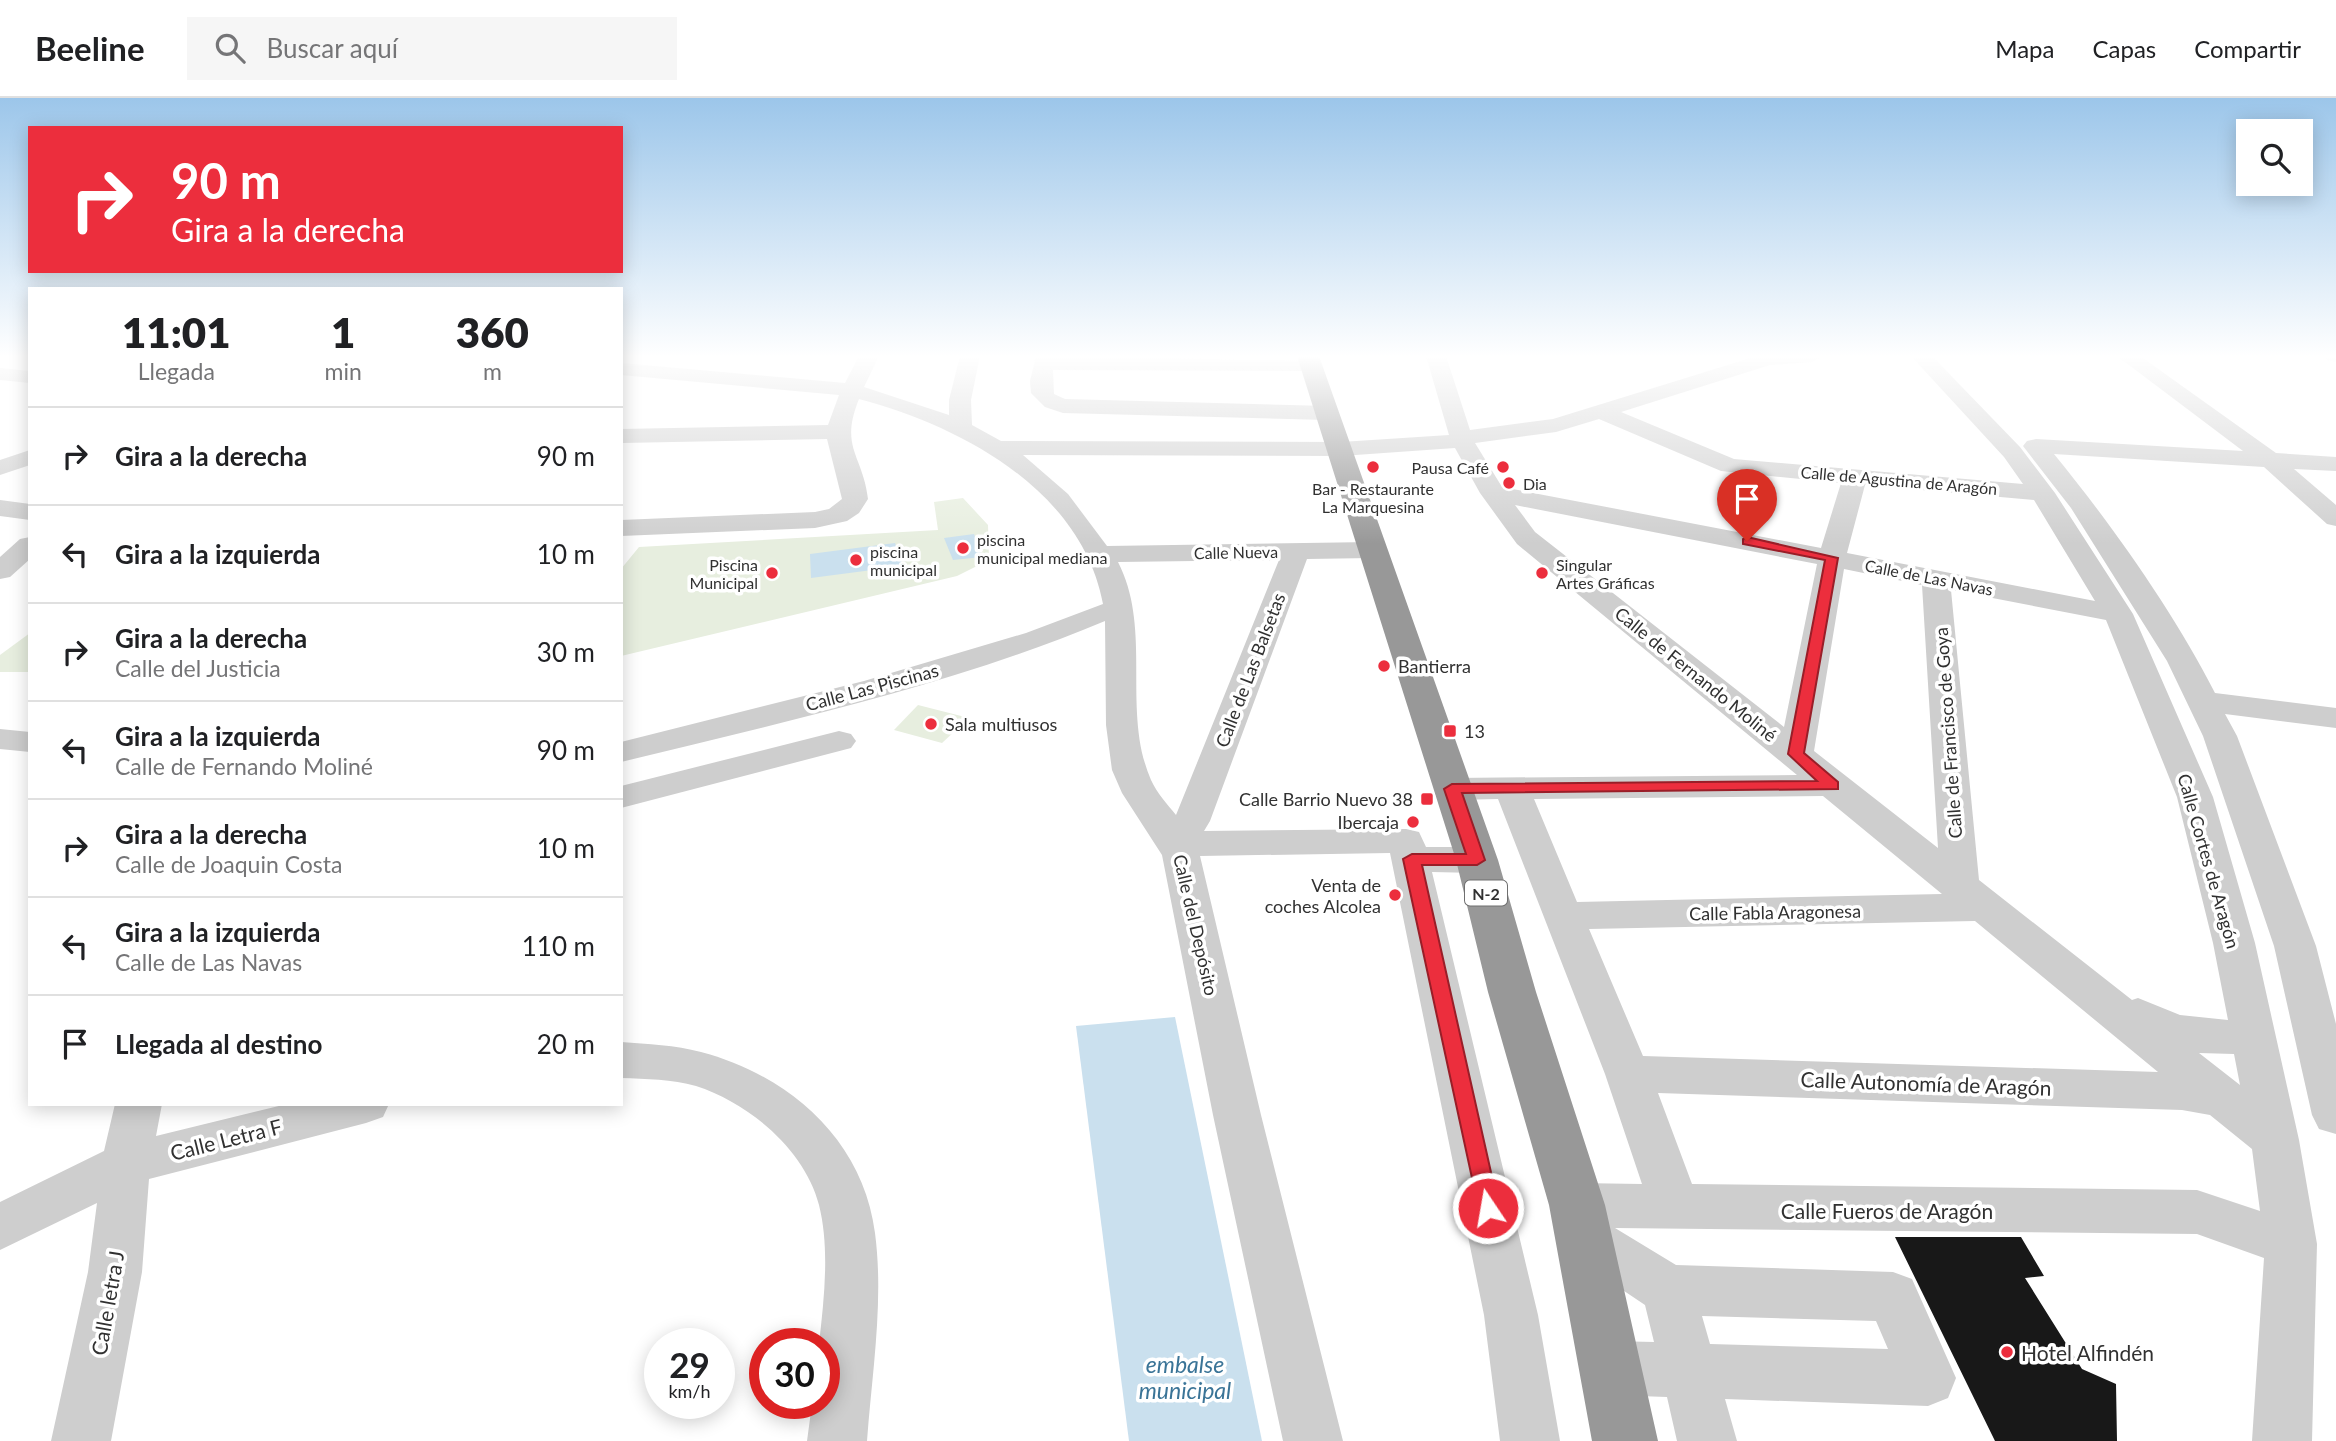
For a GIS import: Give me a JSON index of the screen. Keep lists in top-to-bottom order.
{
  "streets": {
    "highway": ["N-2"],
    "street": [
      "Calle de Agustina de Aragón",
      "Calle Nueva",
      "Calle de Las Navas",
      "Calle de Las Balsetas",
      "Calle de Fernando Moliné",
      "Calle Las Piscinas",
      "Calle de Francisco de Goya",
      "Calle Cortes de Aragón",
      "Calle Fabla Aragonesa",
      "Calle del Depósito",
      "Calle Autonomía de Aragón",
      "Calle Letra F",
      "Calle Fueros de Aragón",
      "Calle letra J"
    ]
  },
  "crossings": [
    ["Calle de Agustina de Aragón", "Calle Cortes de Aragón"],
    ["Calle Nueva", "Calle de Las Balsetas"],
    ["Calle Nueva", "N-2"],
    ["Calle Nueva", "Calle del Depósito"],
    ["Calle de Las Navas", "Calle de Fernando Moliné"],
    ["Calle de Las Navas", "Calle de Francisco de Goya"],
    ["Calle de Las Navas", "Calle Cortes de Aragón"],
    ["Calle de Las Balsetas", "Calle del Depósito"],
    ["Calle de Fernando Moliné", "Calle de Francisco de Goya"],
    ["Calle de Fernando Moliné", "Calle Cortes de Aragón"],
    ["Calle de Fernando Moliné", "Calle Fabla Aragonesa"],
    ["Calle de Fernando Moliné", "Calle Autonomía de Aragón"],
    ["Calle Las Piscinas", "Calle del Depósito"],
    ["Calle de Francisco de Goya", "Calle Fabla Aragonesa"],
    ["Calle Cortes de Aragón", "Calle Fueros de Aragón"],
    ["N-2", "Calle Fueros de Aragón"],
    ["Calle Letra F", "Calle letra J"]
  ],
  "water": ["embalse municipal"],
  "places": {
    "other": [
      "Bar - Restaurante La Marquesina",
      "Pausa Café",
      "Dia",
      "piscina municipal mediana",
      "piscina municipal",
      "Piscina Municipal",
      "Singular Artes Gráficas",
      "Bantierra",
      "Sala multiusos",
      "Ibercaja",
      "Venta de coches Alcolea",
      "Hotel Alfindén"
    ],
    "transit": ["13", "Calle Barrio Nuevo 38"]
  },
  "page": {
    "header": "Beeline",
    "search": "Buscar aquí",
    "nav": ["Mapa", "Capas", "Compartir"],
    "turn": ["90 m", "Gira a la derecha"],
    "eta": [
      "11:01",
      "Llegada",
      "1",
      "min",
      "360",
      "m"
    ],
    "list": [
      {
        "name": "Gira a la derecha",
        "value": "90 m"
      },
      {
        "name": "Gira a la izquierda",
        "value": "10 m"
      },
      {
        "name": "Gira a la derecha",
        "note": "Calle del Justicia",
        "value": "30 m"
      },
      {
        "name": "Gira a la izquierda",
        "note": "Calle de Fernando Moliné",
        "value": "90 m"
      },
      {
        "name": "Gira a la derecha",
        "note": "Calle de Joaquin Costa",
        "value": "10 m"
      },
      {
        "name": "Gira a la izquierda",
        "note": "Calle de Las Navas",
        "value": "110 m"
      },
      {
        "name": "Llegada al destino",
        "value": "20 m"
      }
    ],
    "speed": "29 km/h",
    "limit": "30"
  }
}
